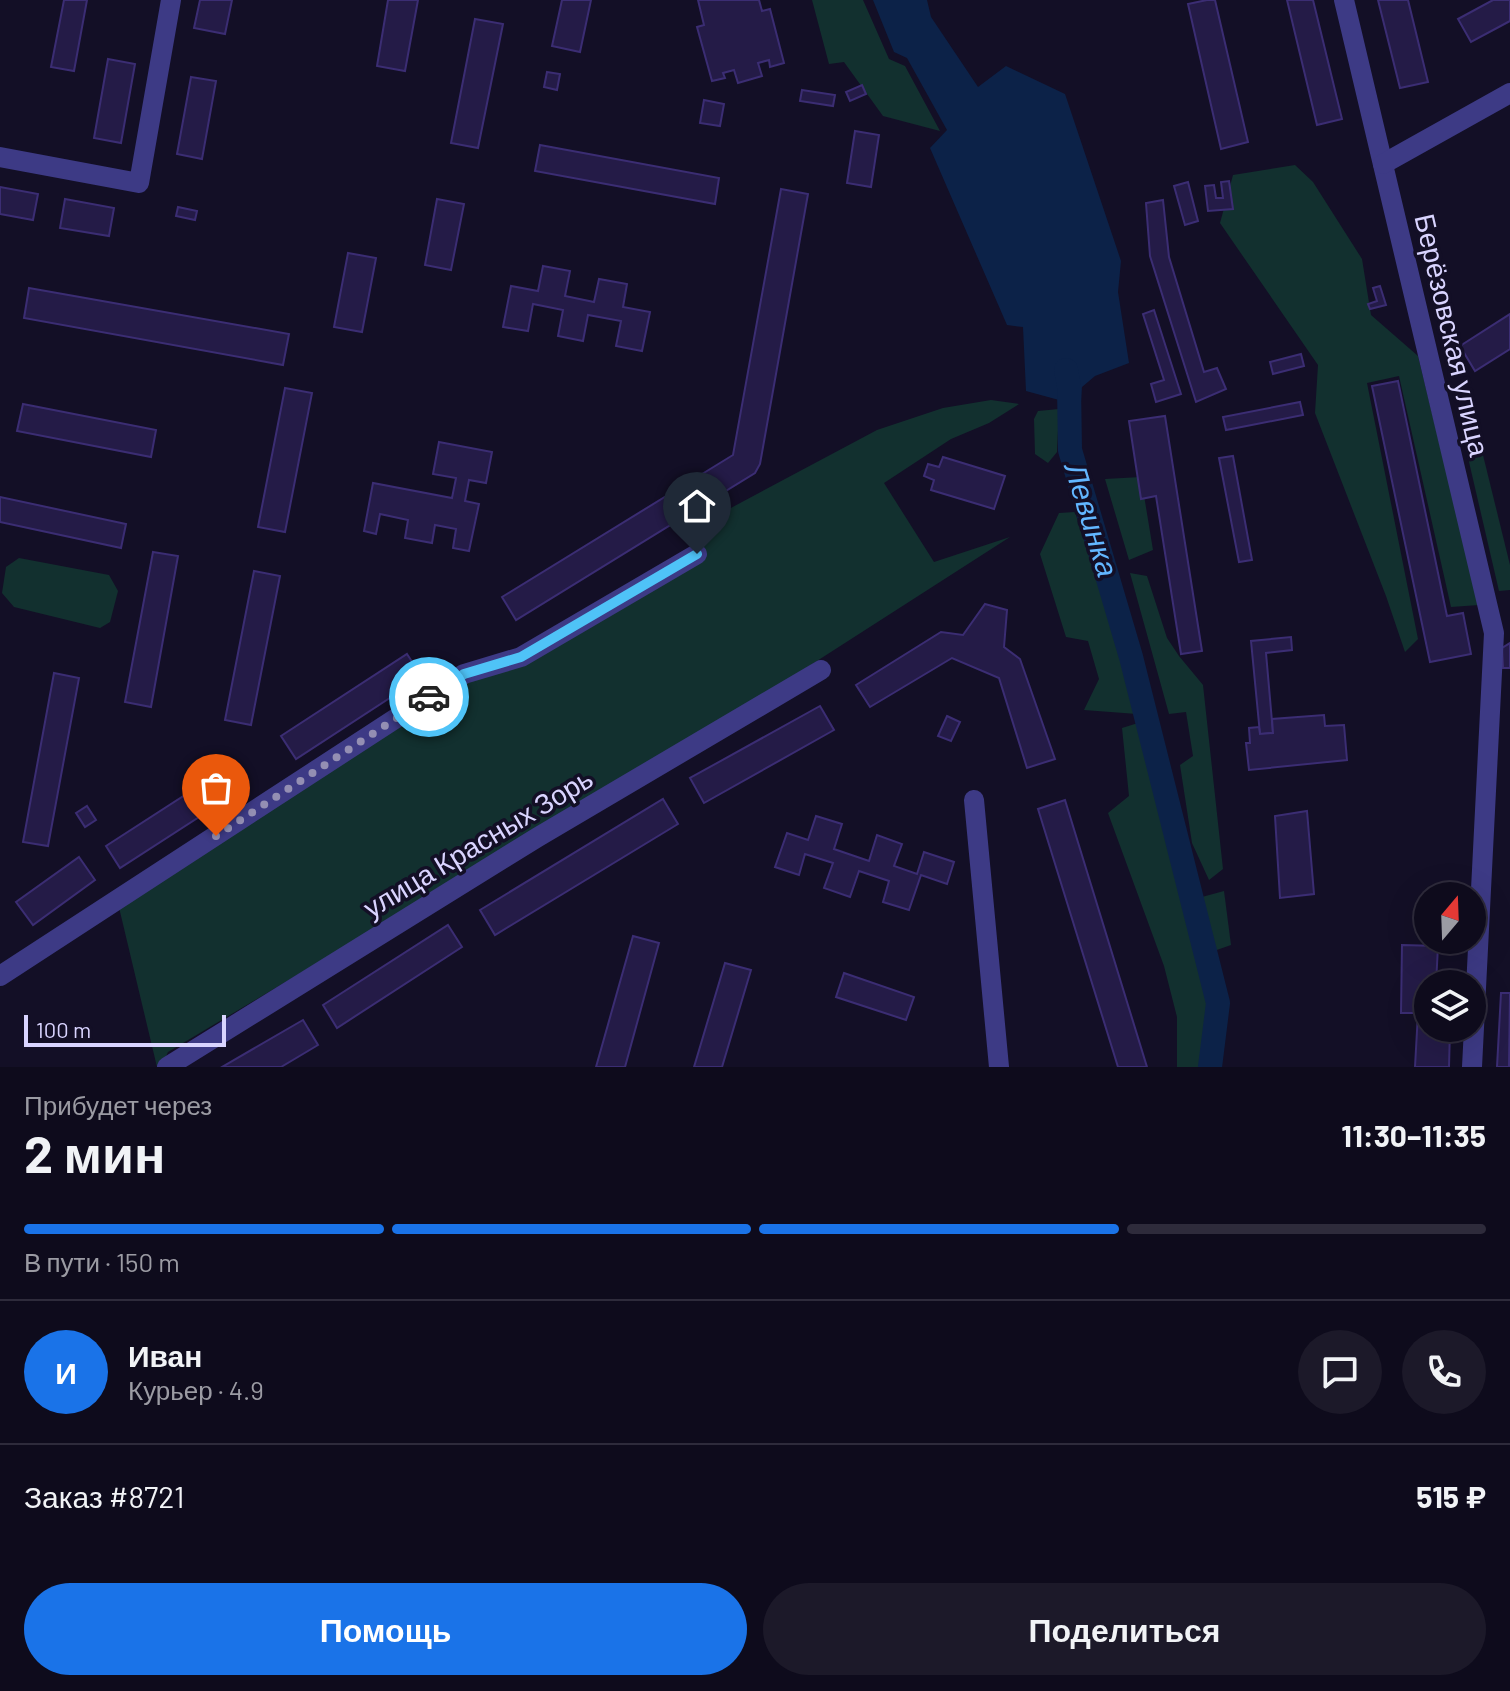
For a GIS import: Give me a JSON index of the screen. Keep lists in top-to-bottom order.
{
  "streets": {
    "street": ["Берёзовская улица", "улица Красных Зорь"]
  },
  "water": ["Левинка"],
  "scale_bar": "100 m",
  "north": "top",
  "page": {
    "scale": "100 m",
    "heading": ["2 мин", "Прибудет через", "11:30–11:35"],
    "panel": [
      "Иван",
      "Курьер · 4.9",
      "Заказ #8721",
      "515 ₽"
    ],
    "bar": "В пути · 150 m",
    "round": "И",
    "buttons": ["Помощь", "Поделиться"]
  }
}
